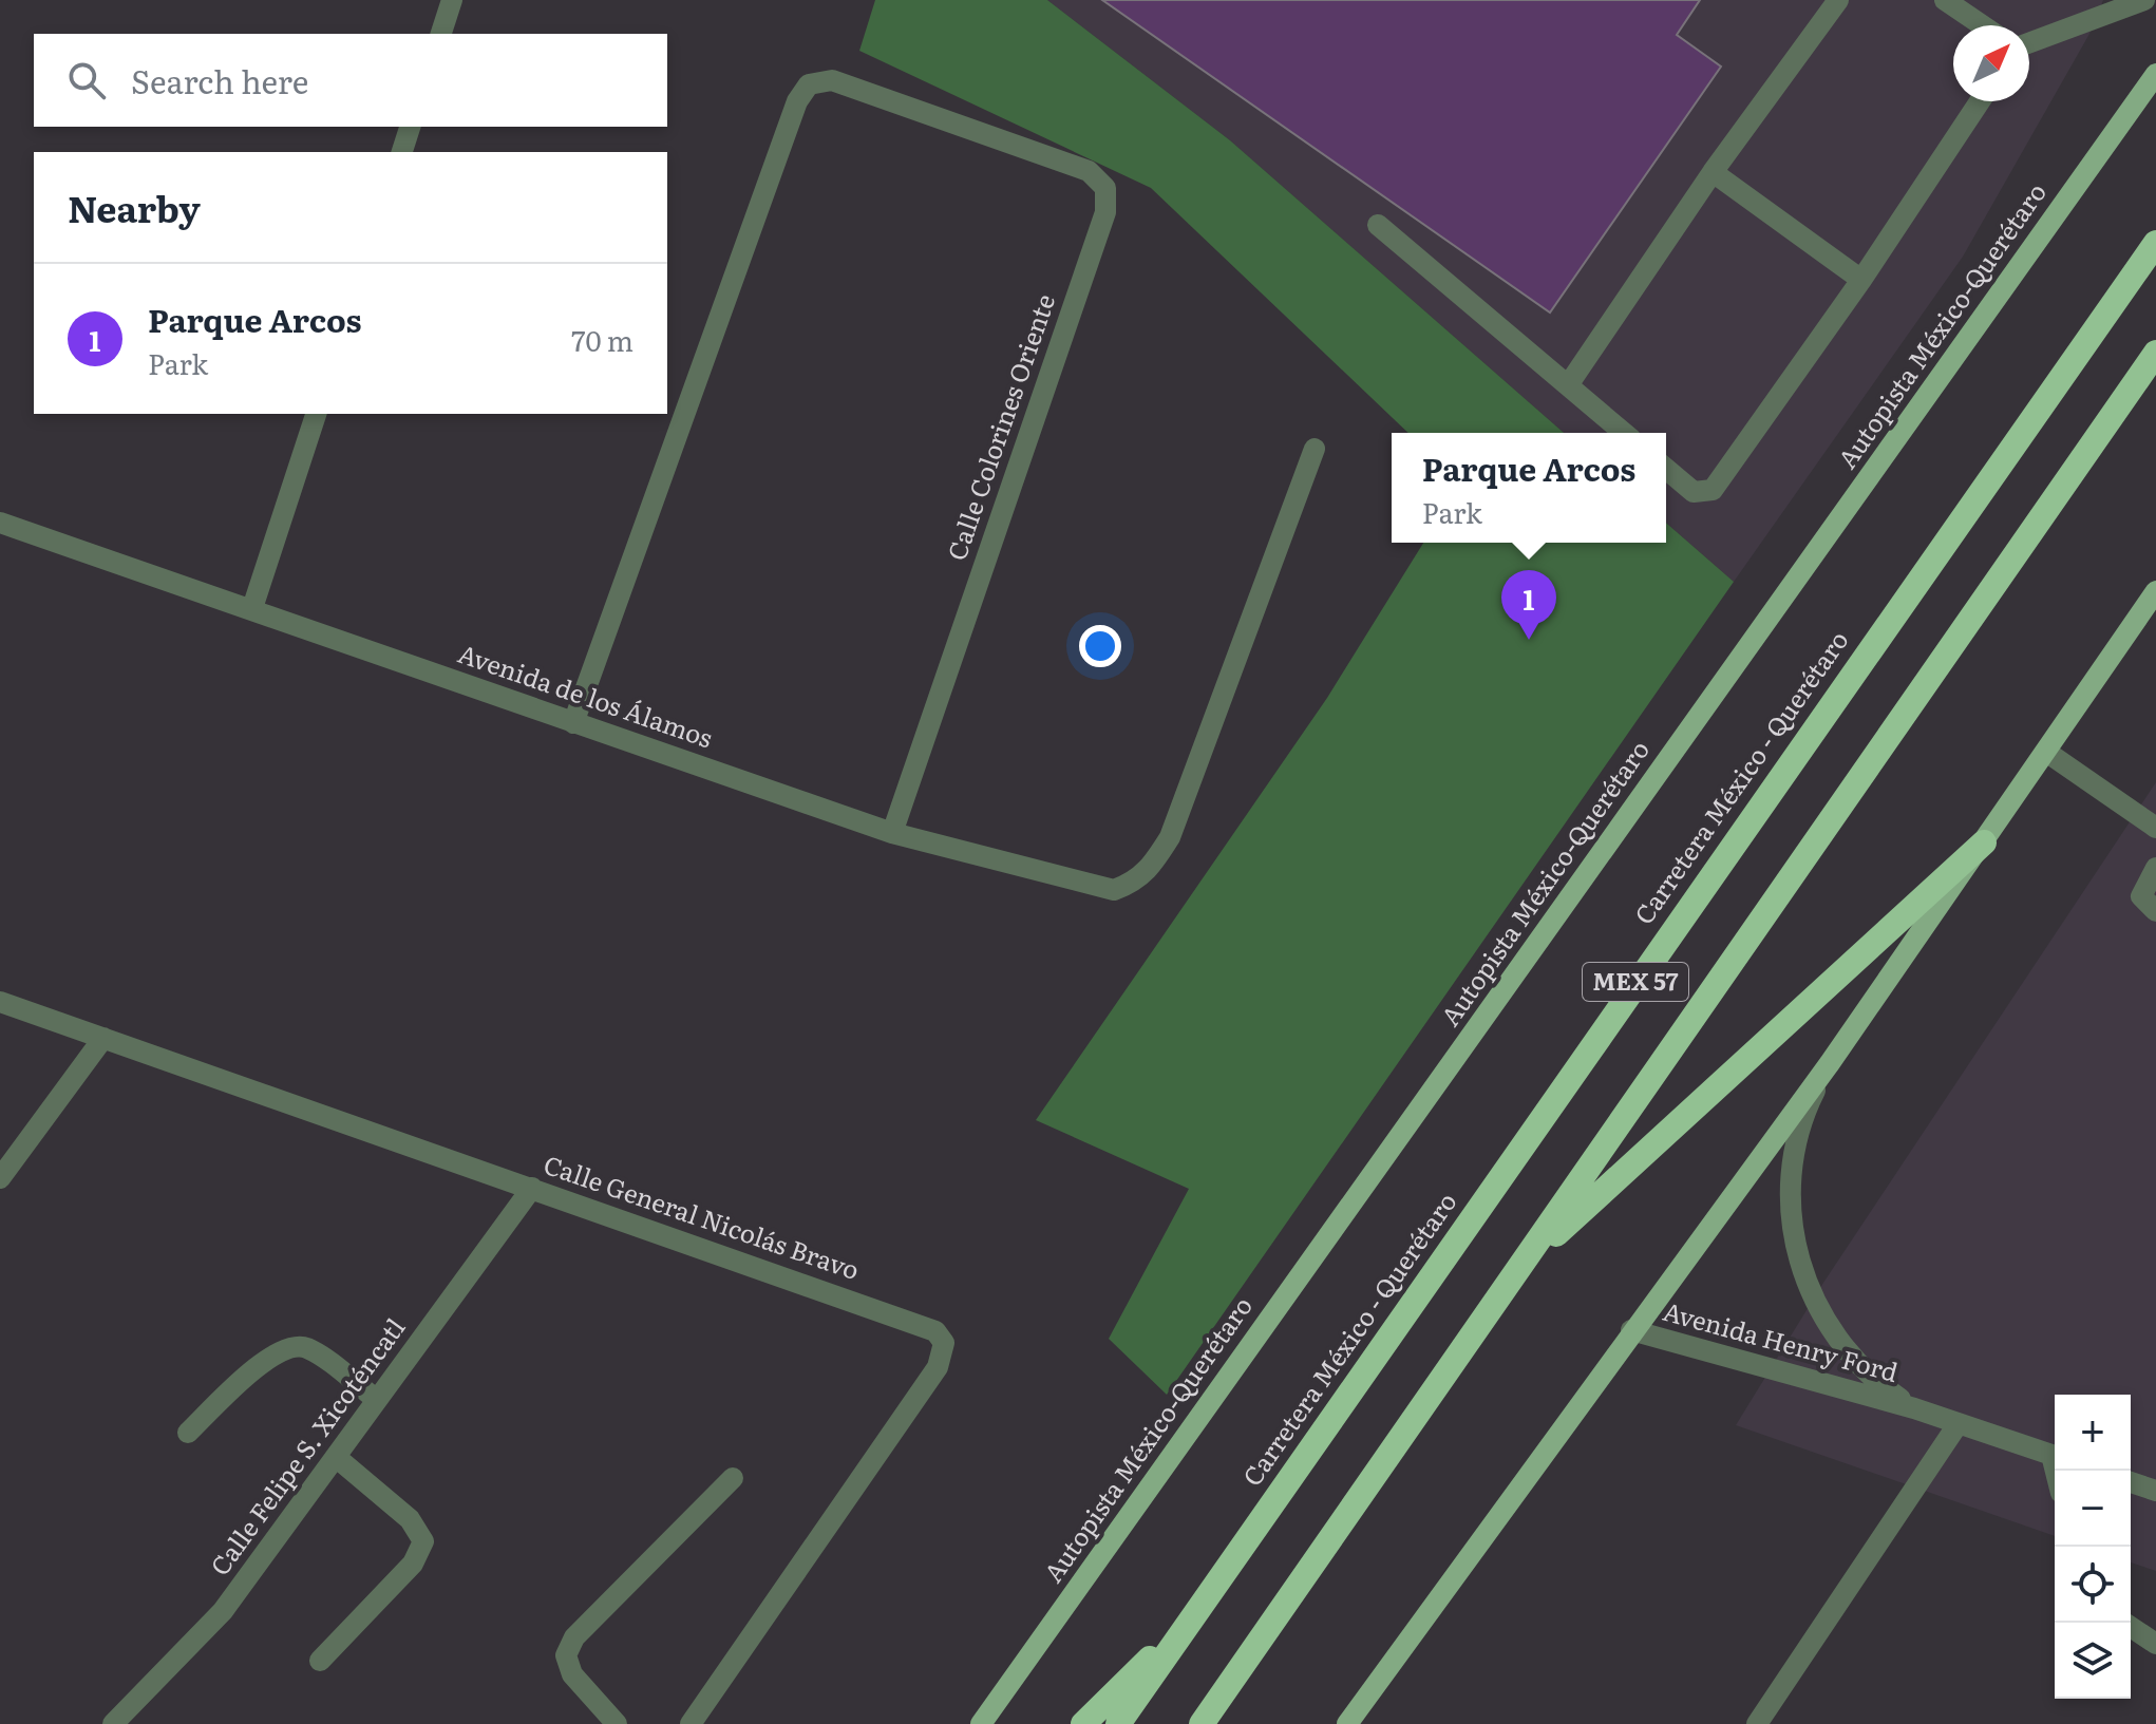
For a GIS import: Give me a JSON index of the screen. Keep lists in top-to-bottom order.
{
  "streets": {
    "highway": ["Carretera México - Querétaro", "MEX 57"],
    "main road": ["Autopista México-Querétaro"],
    "street": [
      "Calle Colorines Oriente",
      "Avenida de los Álamos",
      "Calle General Nicolás Bravo",
      "Avenida Henry Ford",
      "Calle Felipe S. Xicoténcatl"
    ]
  },
  "crossings": [
    ["Calle Colorines Oriente", "Avenida de los Álamos"],
    ["Calle General Nicolás Bravo", "Calle Felipe S. Xicoténcatl"]
  ],
  "north": "top right",
  "page": {
    "search": "Search here",
    "heading": "Nearby",
    "list": [
      {
        "mark": "1",
        "name": "Parque Arcos",
        "note": "Park",
        "value": "70 m"
      }
    ],
    "popup": ["Parque Arcos", "Park"],
    "pins": "1",
    "map_buttons": ["+", "−"]
  }
}
